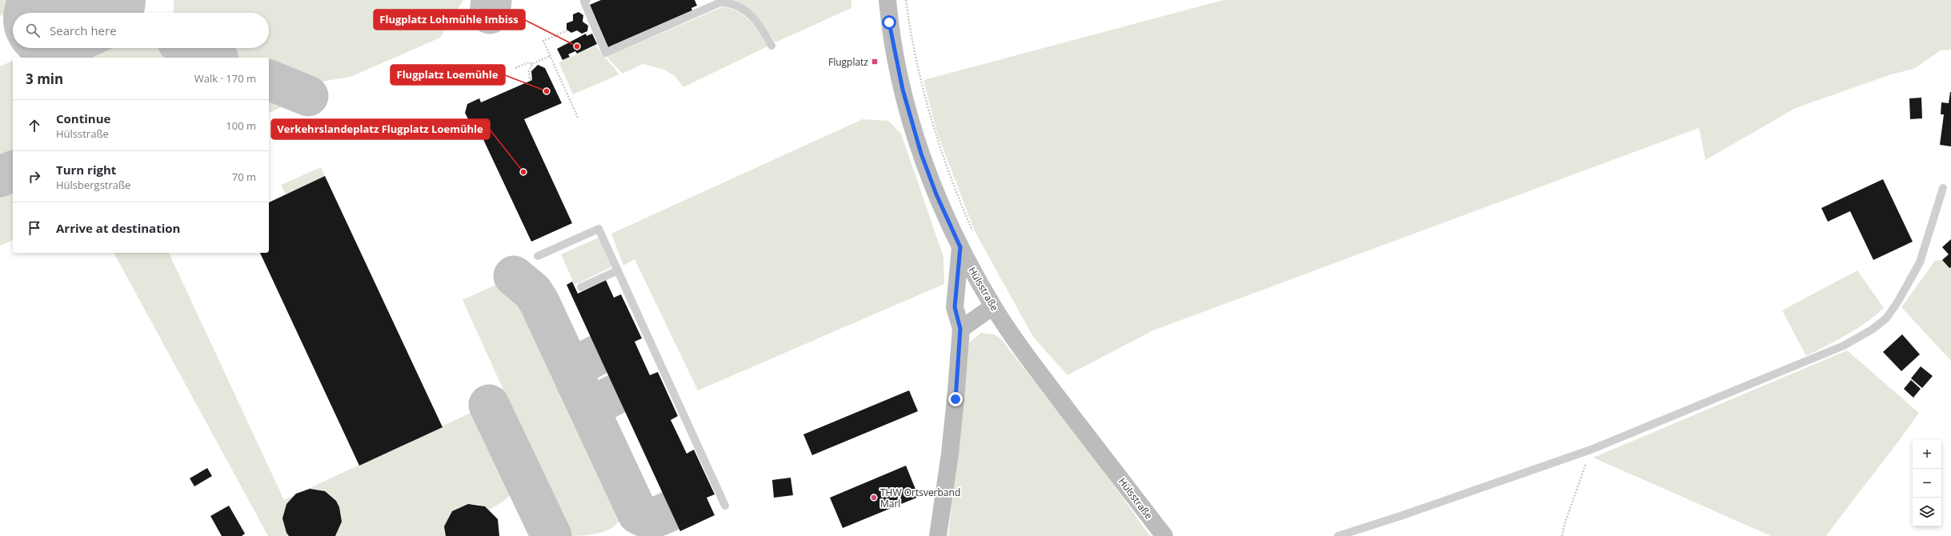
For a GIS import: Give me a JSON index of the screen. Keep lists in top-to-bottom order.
{
  "streets": {
    "street": ["Hülsstraße"]
  },
  "places": {
    "other": [
      "Flugplatz Lohmühle Imbiss",
      "Flugplatz Loemühle",
      "Verkehrslandeplatz Flugplatz Loemühle",
      "THW Ortsverband Marl"
    ],
    "transit": ["Flugplatz"]
  },
  "page": {
    "search": "Search here",
    "heading": ["3 min", "Walk · 170 m"],
    "list": [
      ["Continue", "Hülsstraße", "100 m"],
      ["Turn right", "Hülsbergstraße", "70 m"],
      "Arrive at destination"
    ],
    "map_buttons": ["+", "−"]
  }
}
